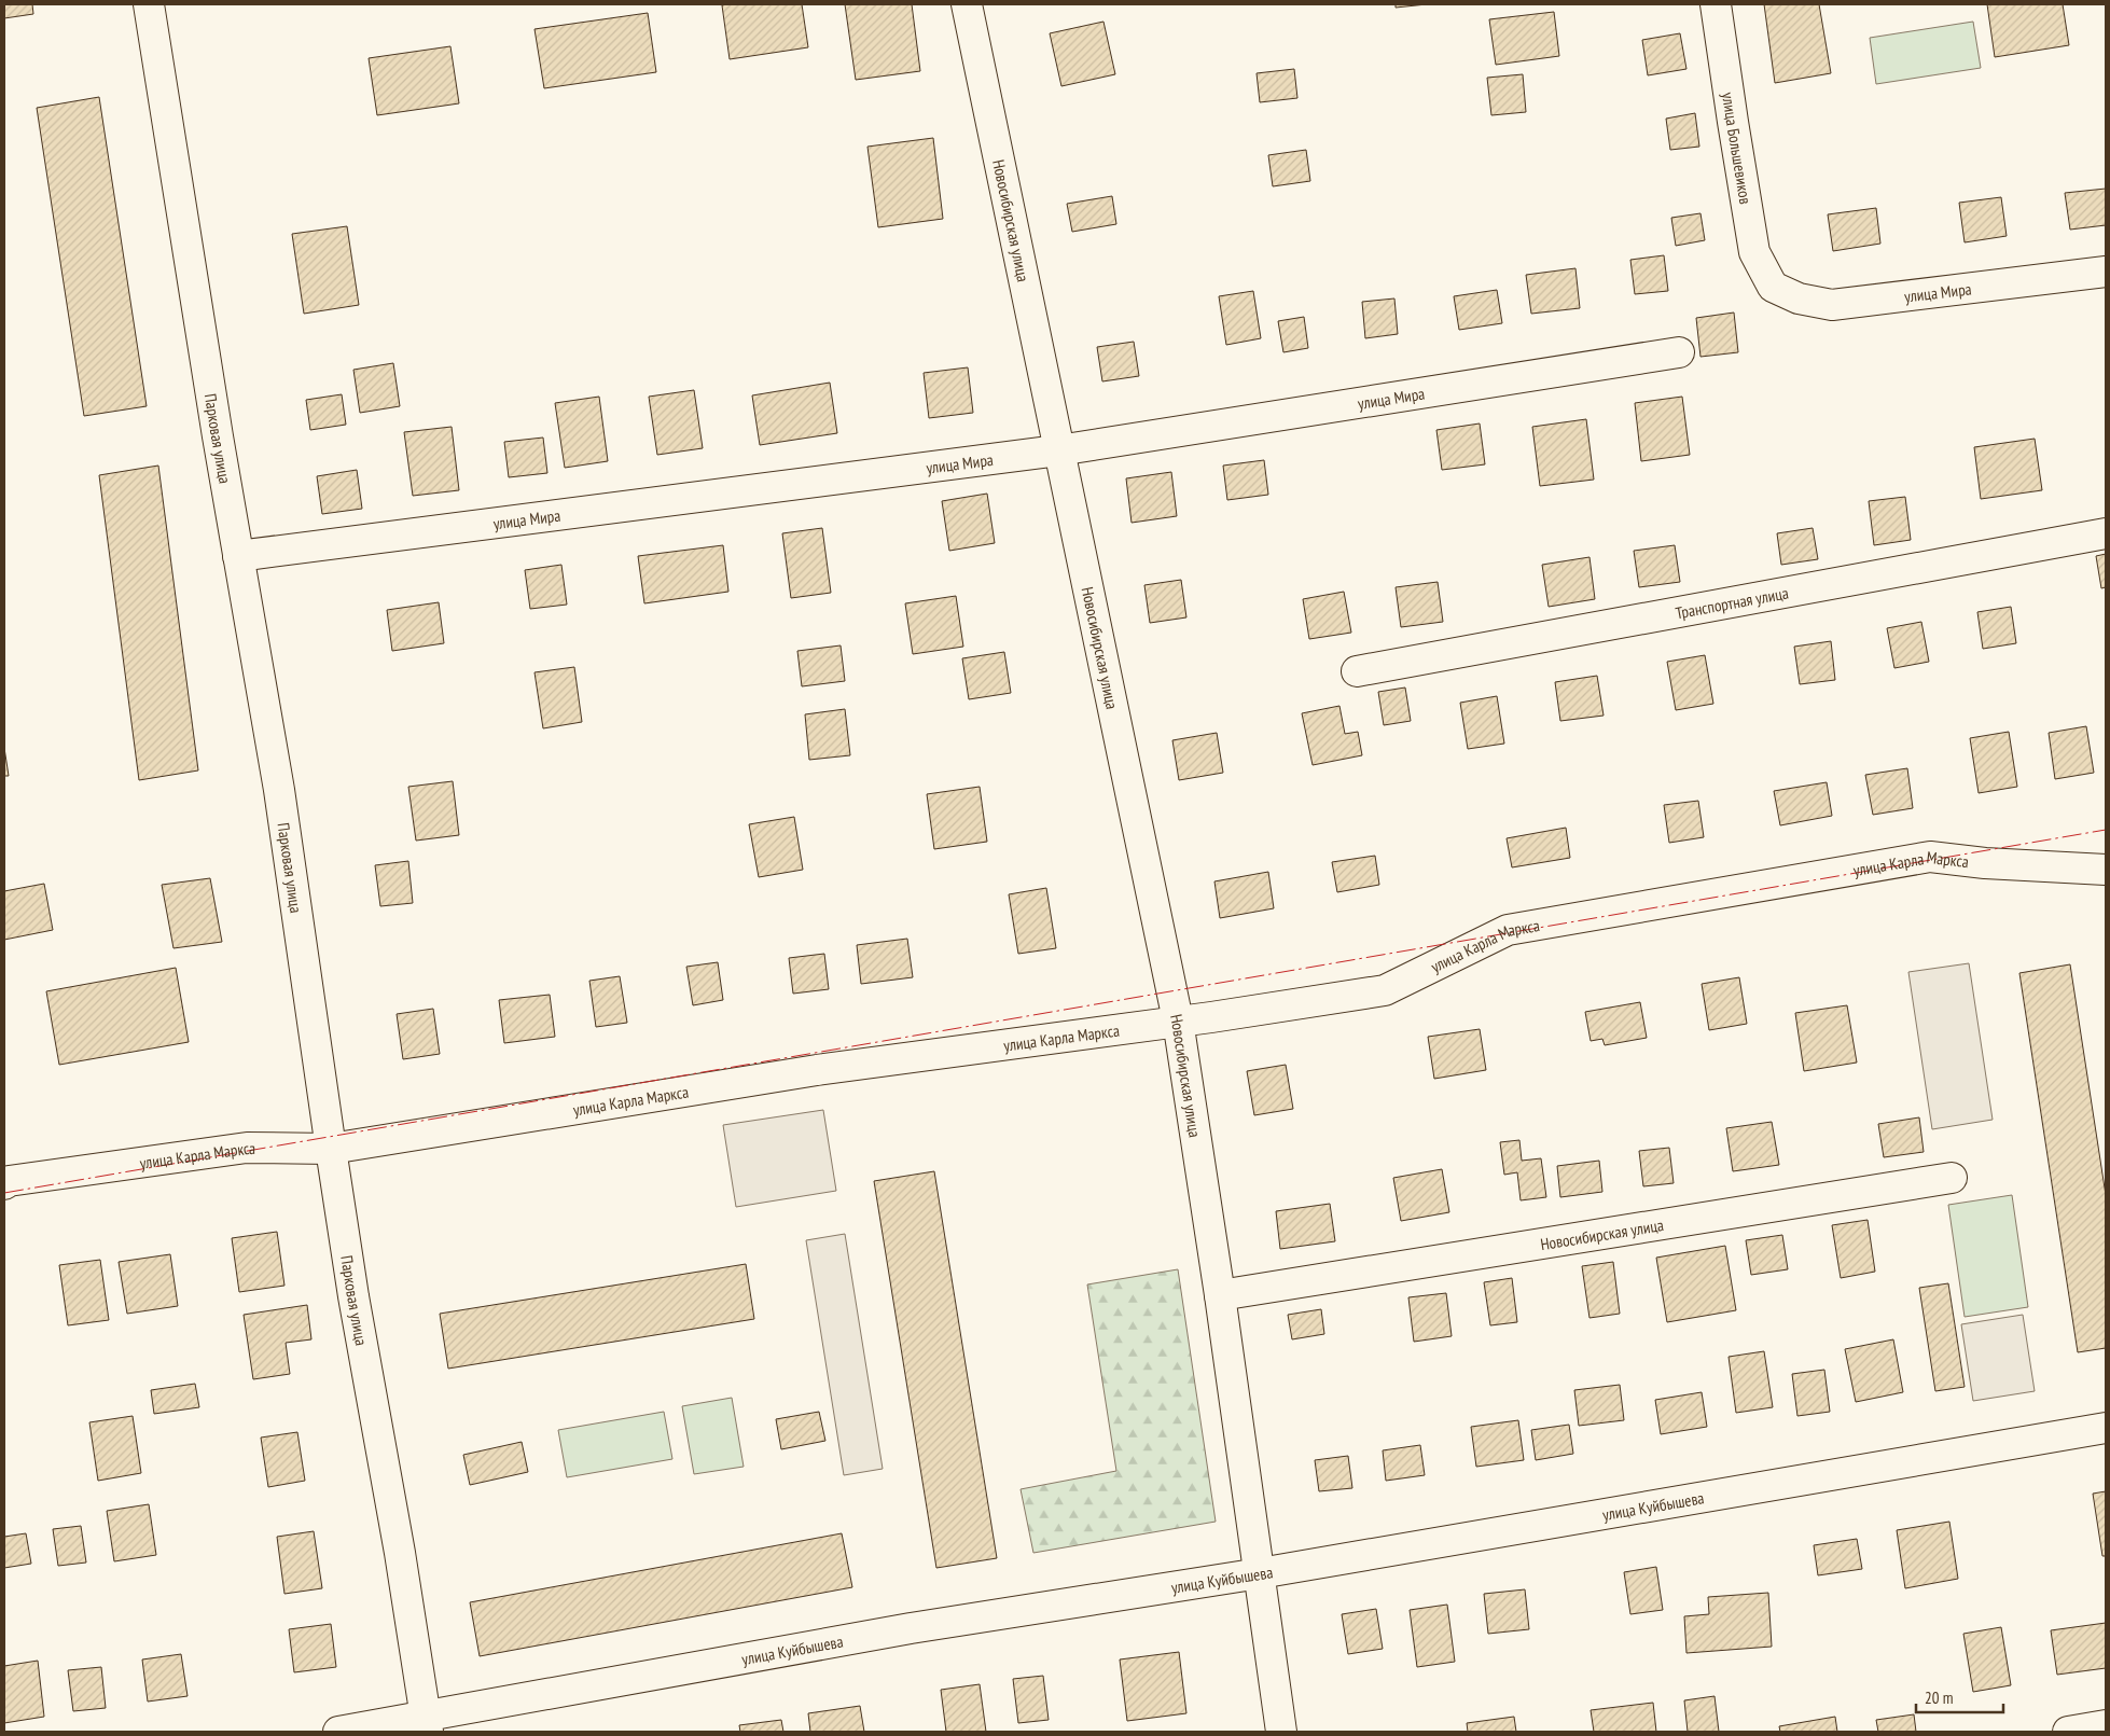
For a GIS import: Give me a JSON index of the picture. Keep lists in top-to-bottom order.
{
  "streets": {
    "street": [
      "улица Большевиков",
      "Новосибирская улица",
      "улица Мира",
      "Парковая улица",
      "Транспортная улица",
      "улица Карла Маркса",
      "улица Куйбышева"
    ]
  },
  "crossings": [
    ["улица Большевиков", "улица Мира"],
    ["Новосибирская улица", "улица Мира"],
    ["Новосибирская улица", "улица Карла Маркса"],
    ["Новосибирская улица", "улица Куйбышева"],
    ["улица Мира", "Парковая улица"],
    ["Парковая улица", "улица Карла Маркса"],
    ["Парковая улица", "улица Куйбышева"]
  ],
  "scale_bar": "20 m"
}
